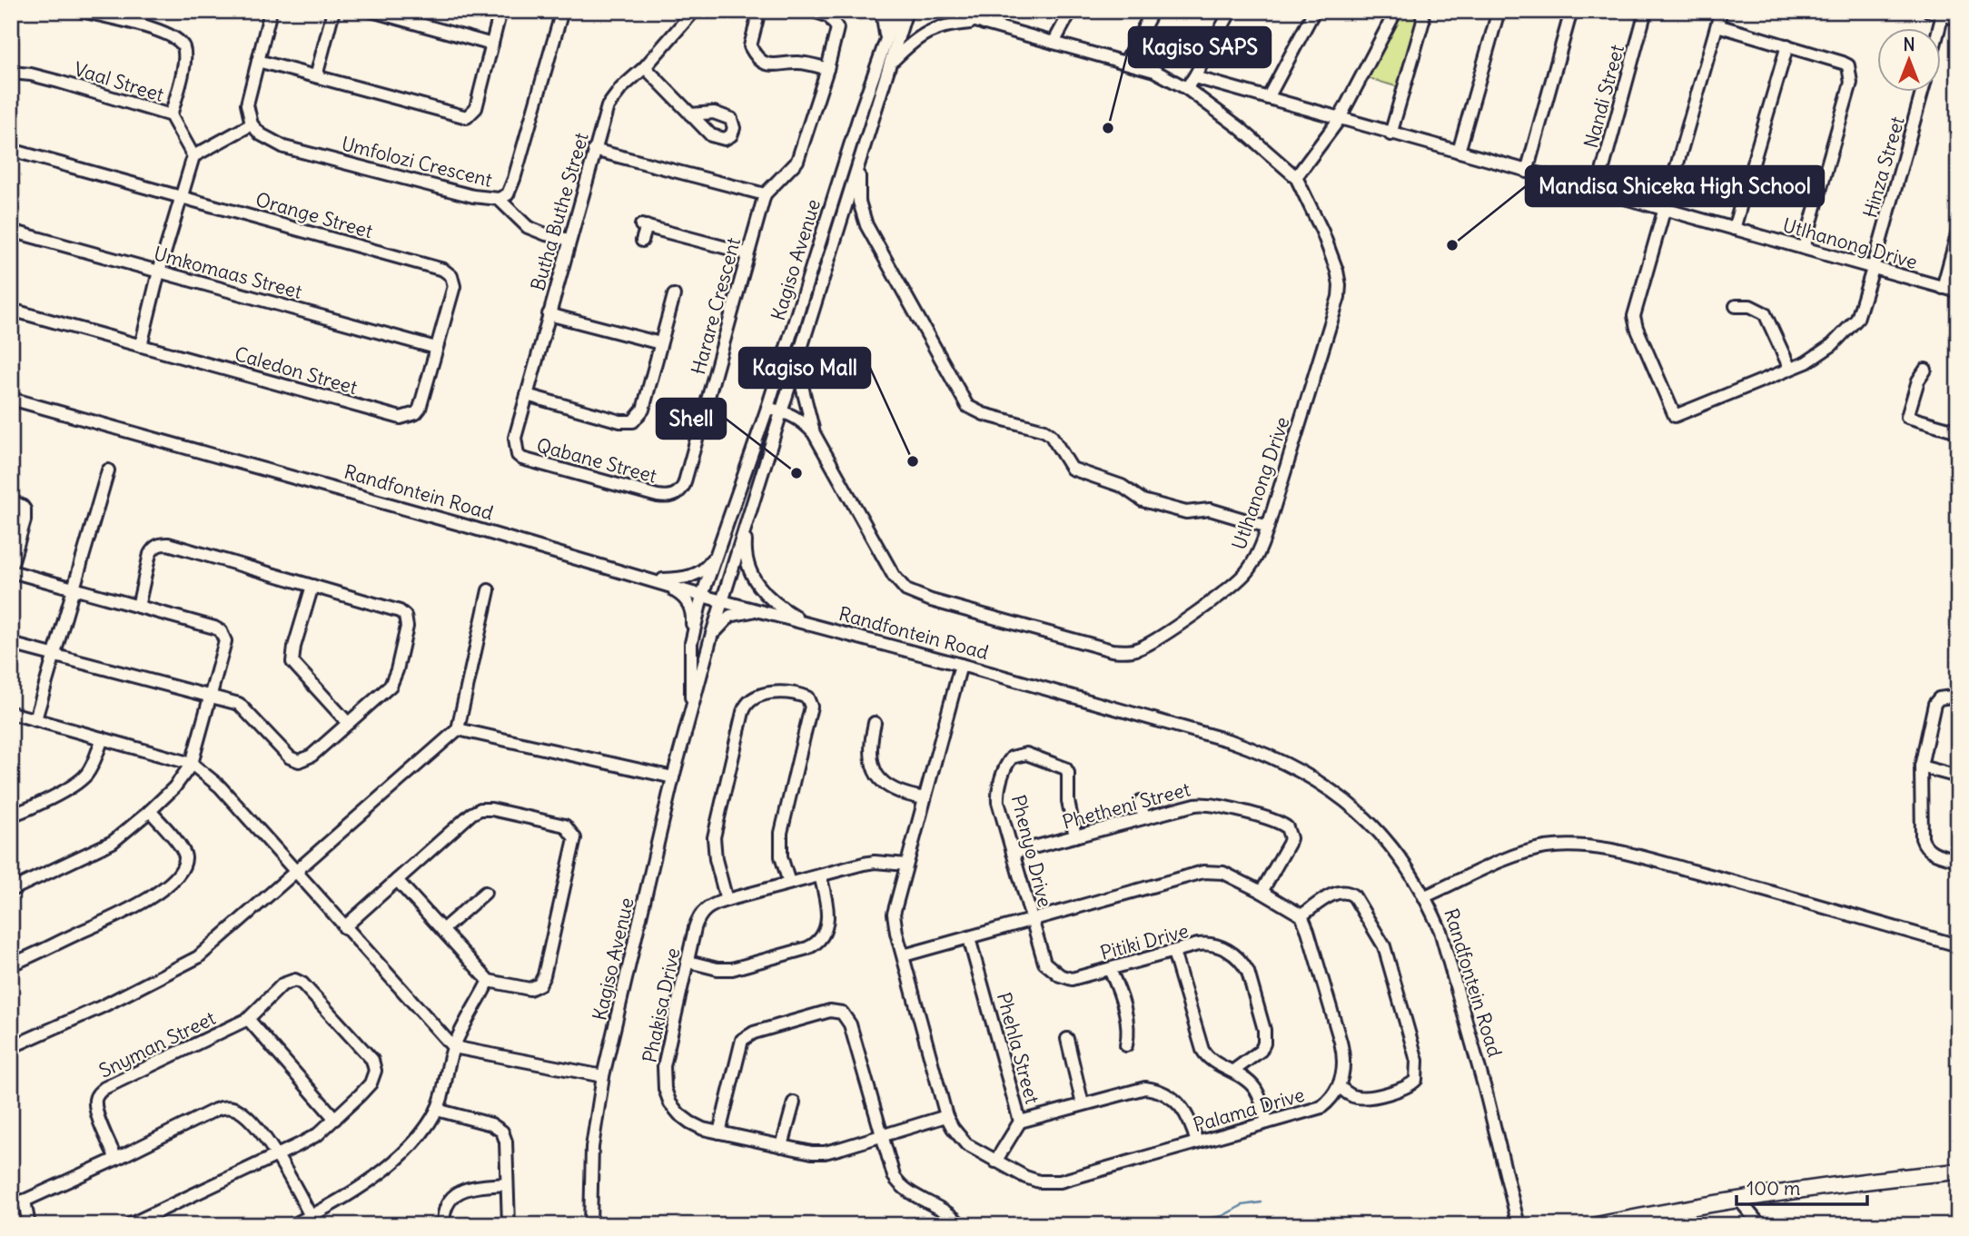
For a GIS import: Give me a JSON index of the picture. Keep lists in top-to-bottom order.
{
  "streets": {
    "street": [
      "Vaal Street",
      "Nandi Street",
      "Umfolozi Crescent",
      "Hinza Street",
      "Butha Buthe Street",
      "Orange Street",
      "Utlhanong Drive",
      "Kagiso Avenue",
      "Umkomaas Street",
      "Harare Crescent",
      "Caledon Street",
      "Qabane Street",
      "Randfontein Road",
      "Phetheni Street",
      "Phenyo Drive",
      "Pitiki Drive",
      "Phakisa Drive",
      "Snyman Street",
      "Phehla Street",
      "Palama Drive"
    ]
  },
  "crossings": [
    ["Nandi Street", "Utlhanong Drive"],
    ["Hinza Street", "Utlhanong Drive"],
    ["Butha Buthe Street", "Qabane Street"],
    ["Orange Street", "Caledon Street"],
    ["Utlhanong Drive", "Kagiso Avenue"],
    ["Kagiso Avenue", "Randfontein Road"],
    ["Umkomaas Street", "Caledon Street"],
    ["Harare Crescent", "Qabane Street"],
    ["Randfontein Road", "Palama Drive"],
    ["Phetheni Street", "Phenyo Drive"],
    ["Phenyo Drive", "Pitiki Drive"],
    ["Phakisa Drive", "Palama Drive"],
    ["Phehla Street", "Palama Drive"]
  ],
  "places": [
    "Kagiso SAPS",
    "Mandisa Shiceka High School",
    "Kagiso Mall",
    "Shell"
  ],
  "scale_bar": "100 m",
  "north": "top"
}
